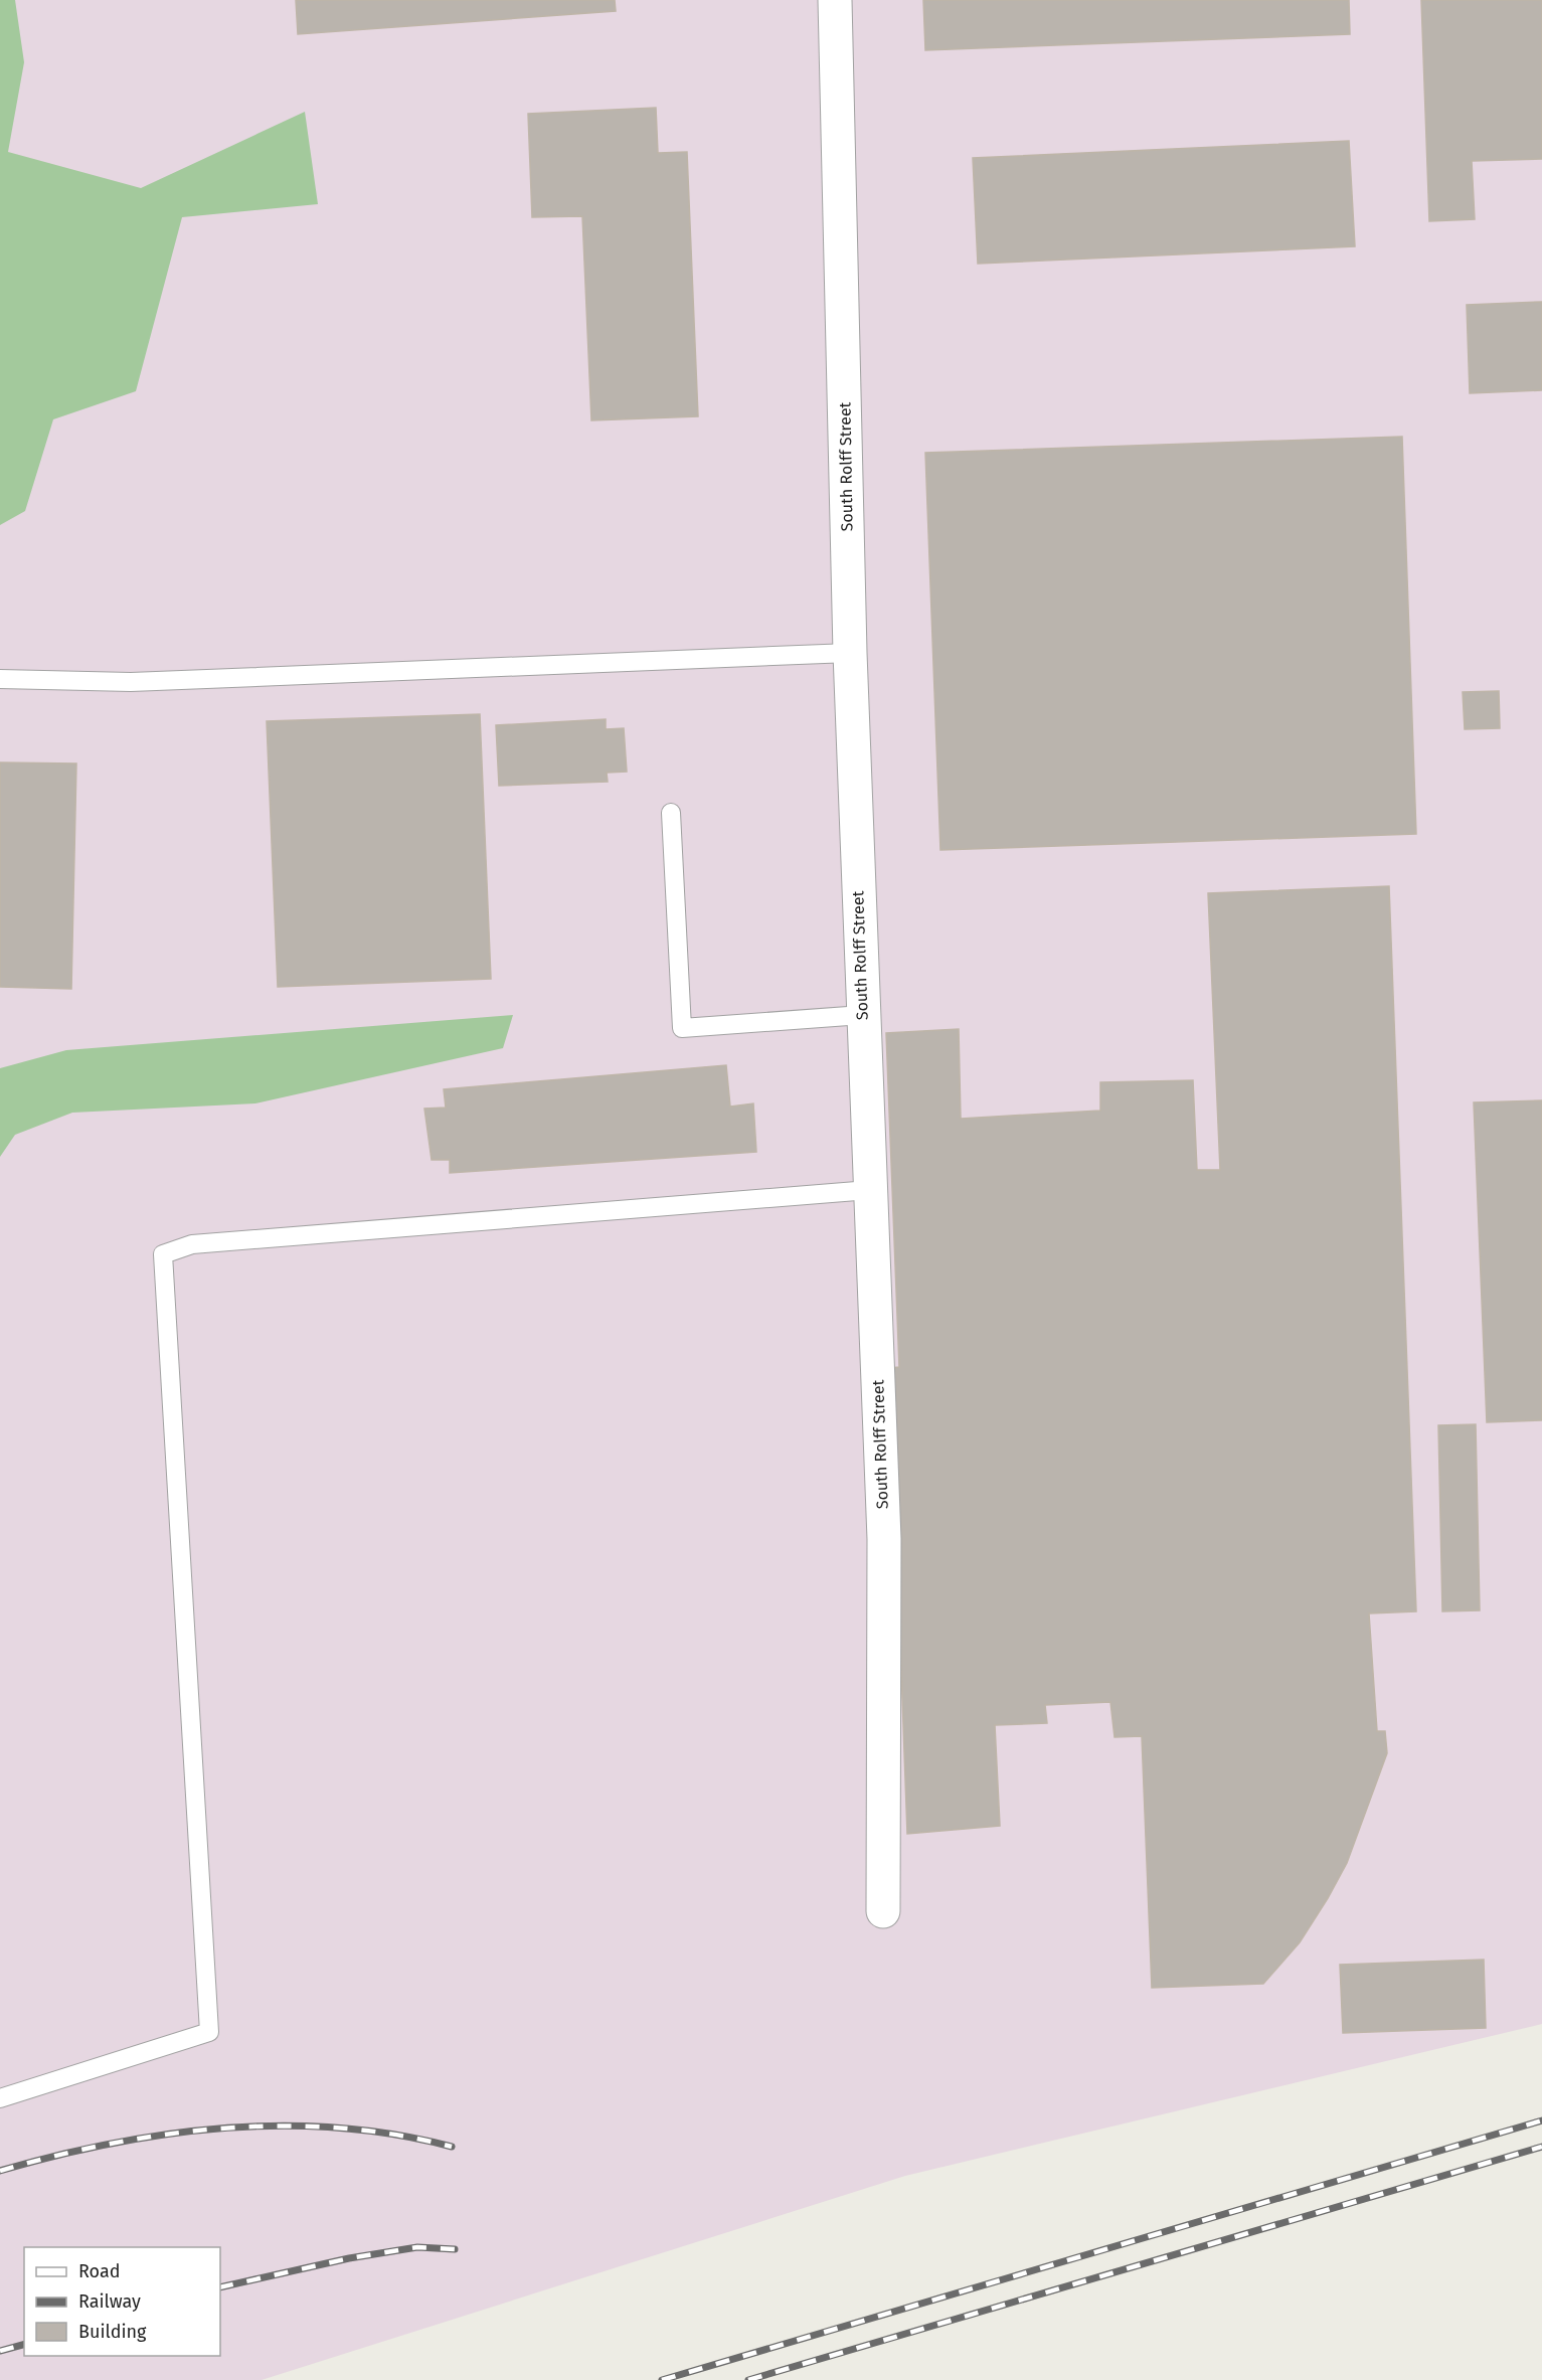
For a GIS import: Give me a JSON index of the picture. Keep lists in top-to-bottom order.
{
  "streets": {
    "street": ["South Rolff Street"]
  },
  "legend": ["Road", "Railway", "Building"]
}
